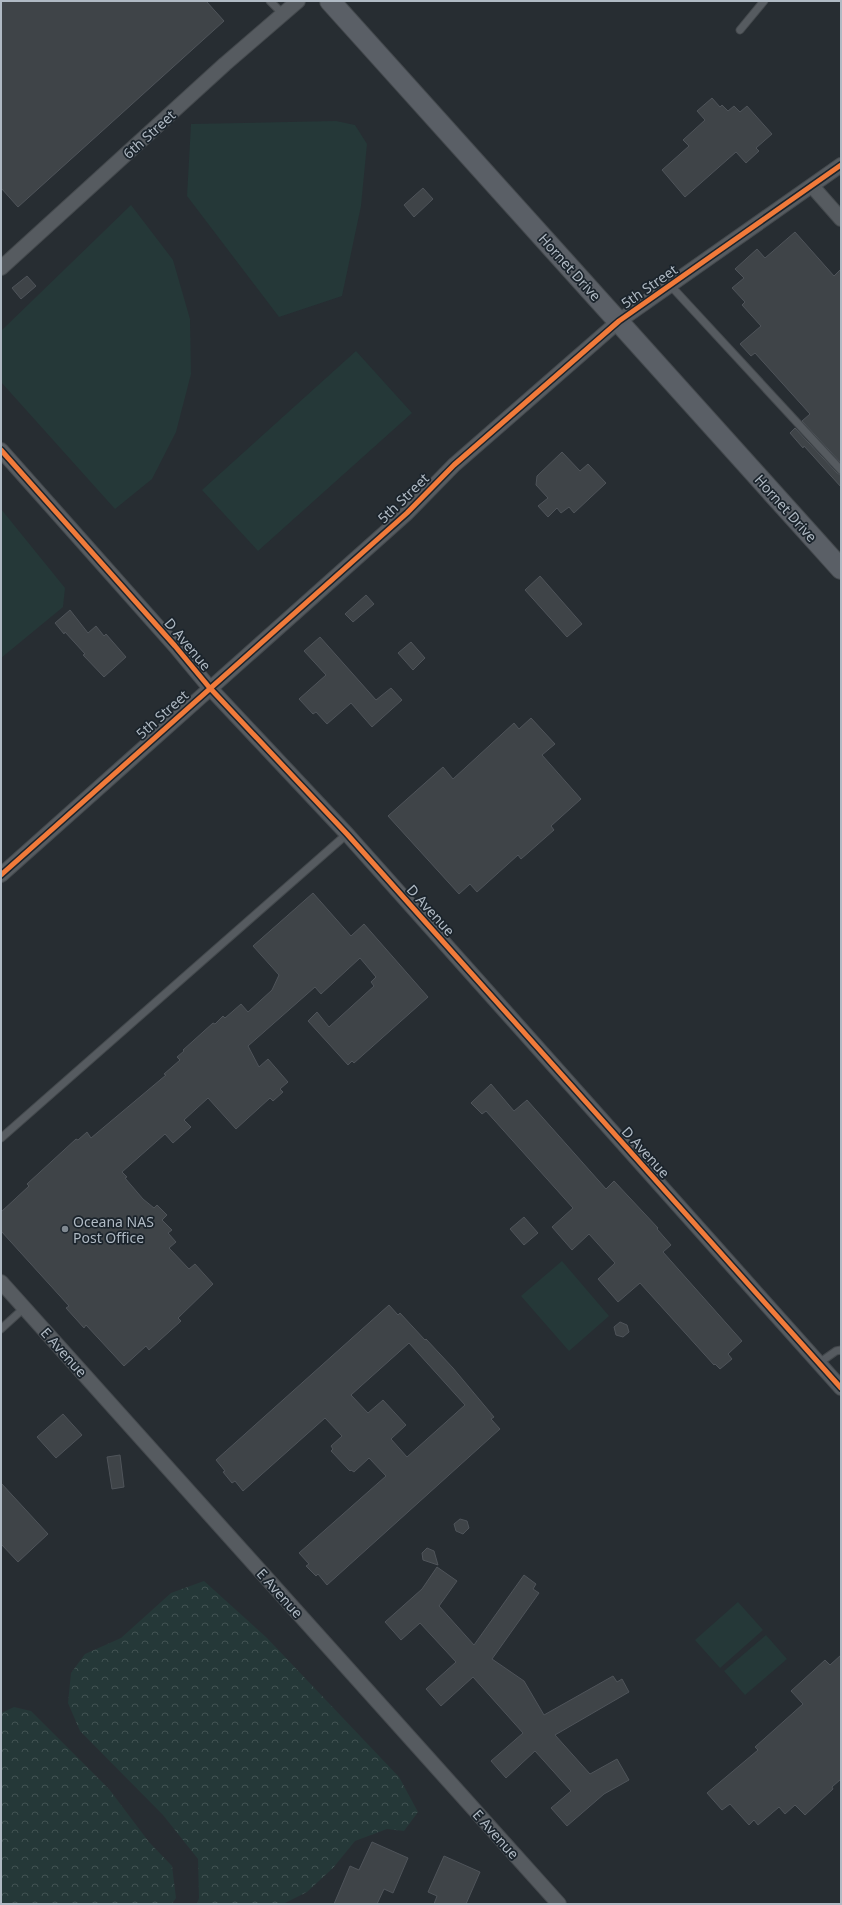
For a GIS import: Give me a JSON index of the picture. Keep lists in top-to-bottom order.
{
  "streets": {
    "main road": ["Hornet Drive"],
    "street": [
      "6th Street",
      "5th Street",
      "D Avenue",
      "E Avenue"
    ]
  },
  "crossings": [
    ["Hornet Drive", "5th Street"],
    ["5th Street", "D Avenue"]
  ],
  "places": ["Oceana NAS Post Office"]
}
